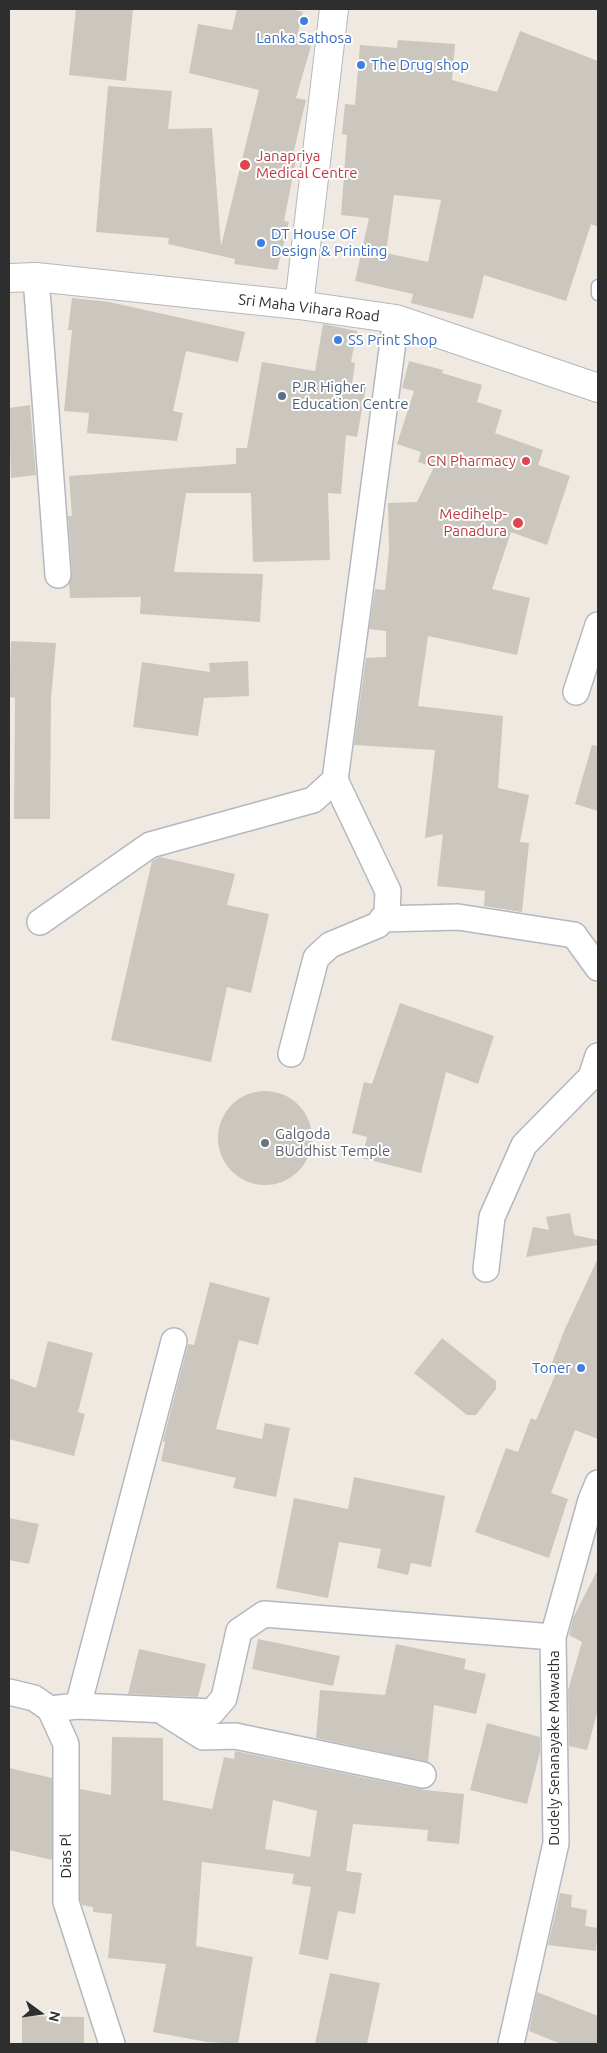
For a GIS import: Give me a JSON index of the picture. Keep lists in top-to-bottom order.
{
  "streets": {
    "street": ["Sri Maha Vihara Road", "Dudely Senanayake Mawatha", "Dias Pl"]
  },
  "places": [
    "Lanka Sathosa",
    "The Drug shop",
    "Janapriya Medical Centre",
    "DT House Of Design & Printing",
    "SS Print Shop",
    "PJR Higher Education Centre",
    "CN Pharmacy",
    "Medihelp- Panadura",
    "Galgoda BUddhist Temple",
    "Toner"
  ],
  "north": "right"
}
